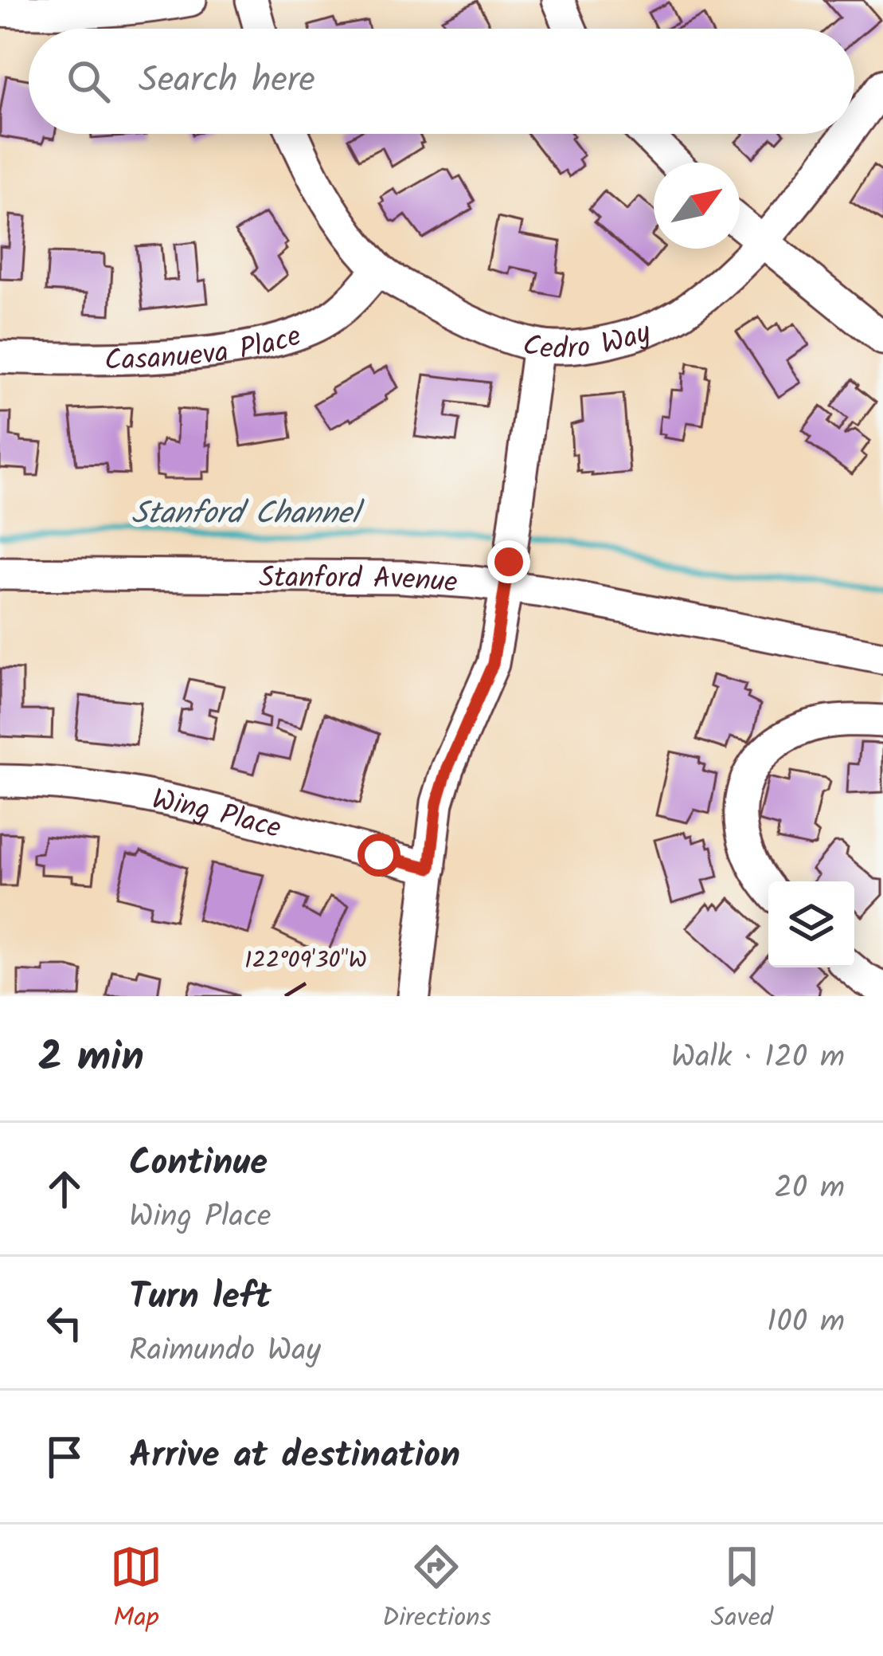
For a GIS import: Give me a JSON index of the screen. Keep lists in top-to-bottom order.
{
  "streets": {
    "street": [
      "Cedro Way",
      "Casanueva Place",
      "Stanford Avenue",
      "Wing Place"
    ]
  },
  "crossings": [
    ["Cedro Way", "Casanueva Place"]
  ],
  "water": ["Stanford Channel"],
  "north": "top right",
  "page": {
    "search": "Search here",
    "heading": ["2 min", "Walk · 120 m"],
    "list": [
      ["Continue", "Wing Place", "20 m"],
      ["Turn left", "Raimundo Way", "100 m"],
      "Arrive at destination"
    ],
    "nav": ["Map", "Directions", "Saved"]
  },
  "coordinates": ["122°09'30\"W"]
}
